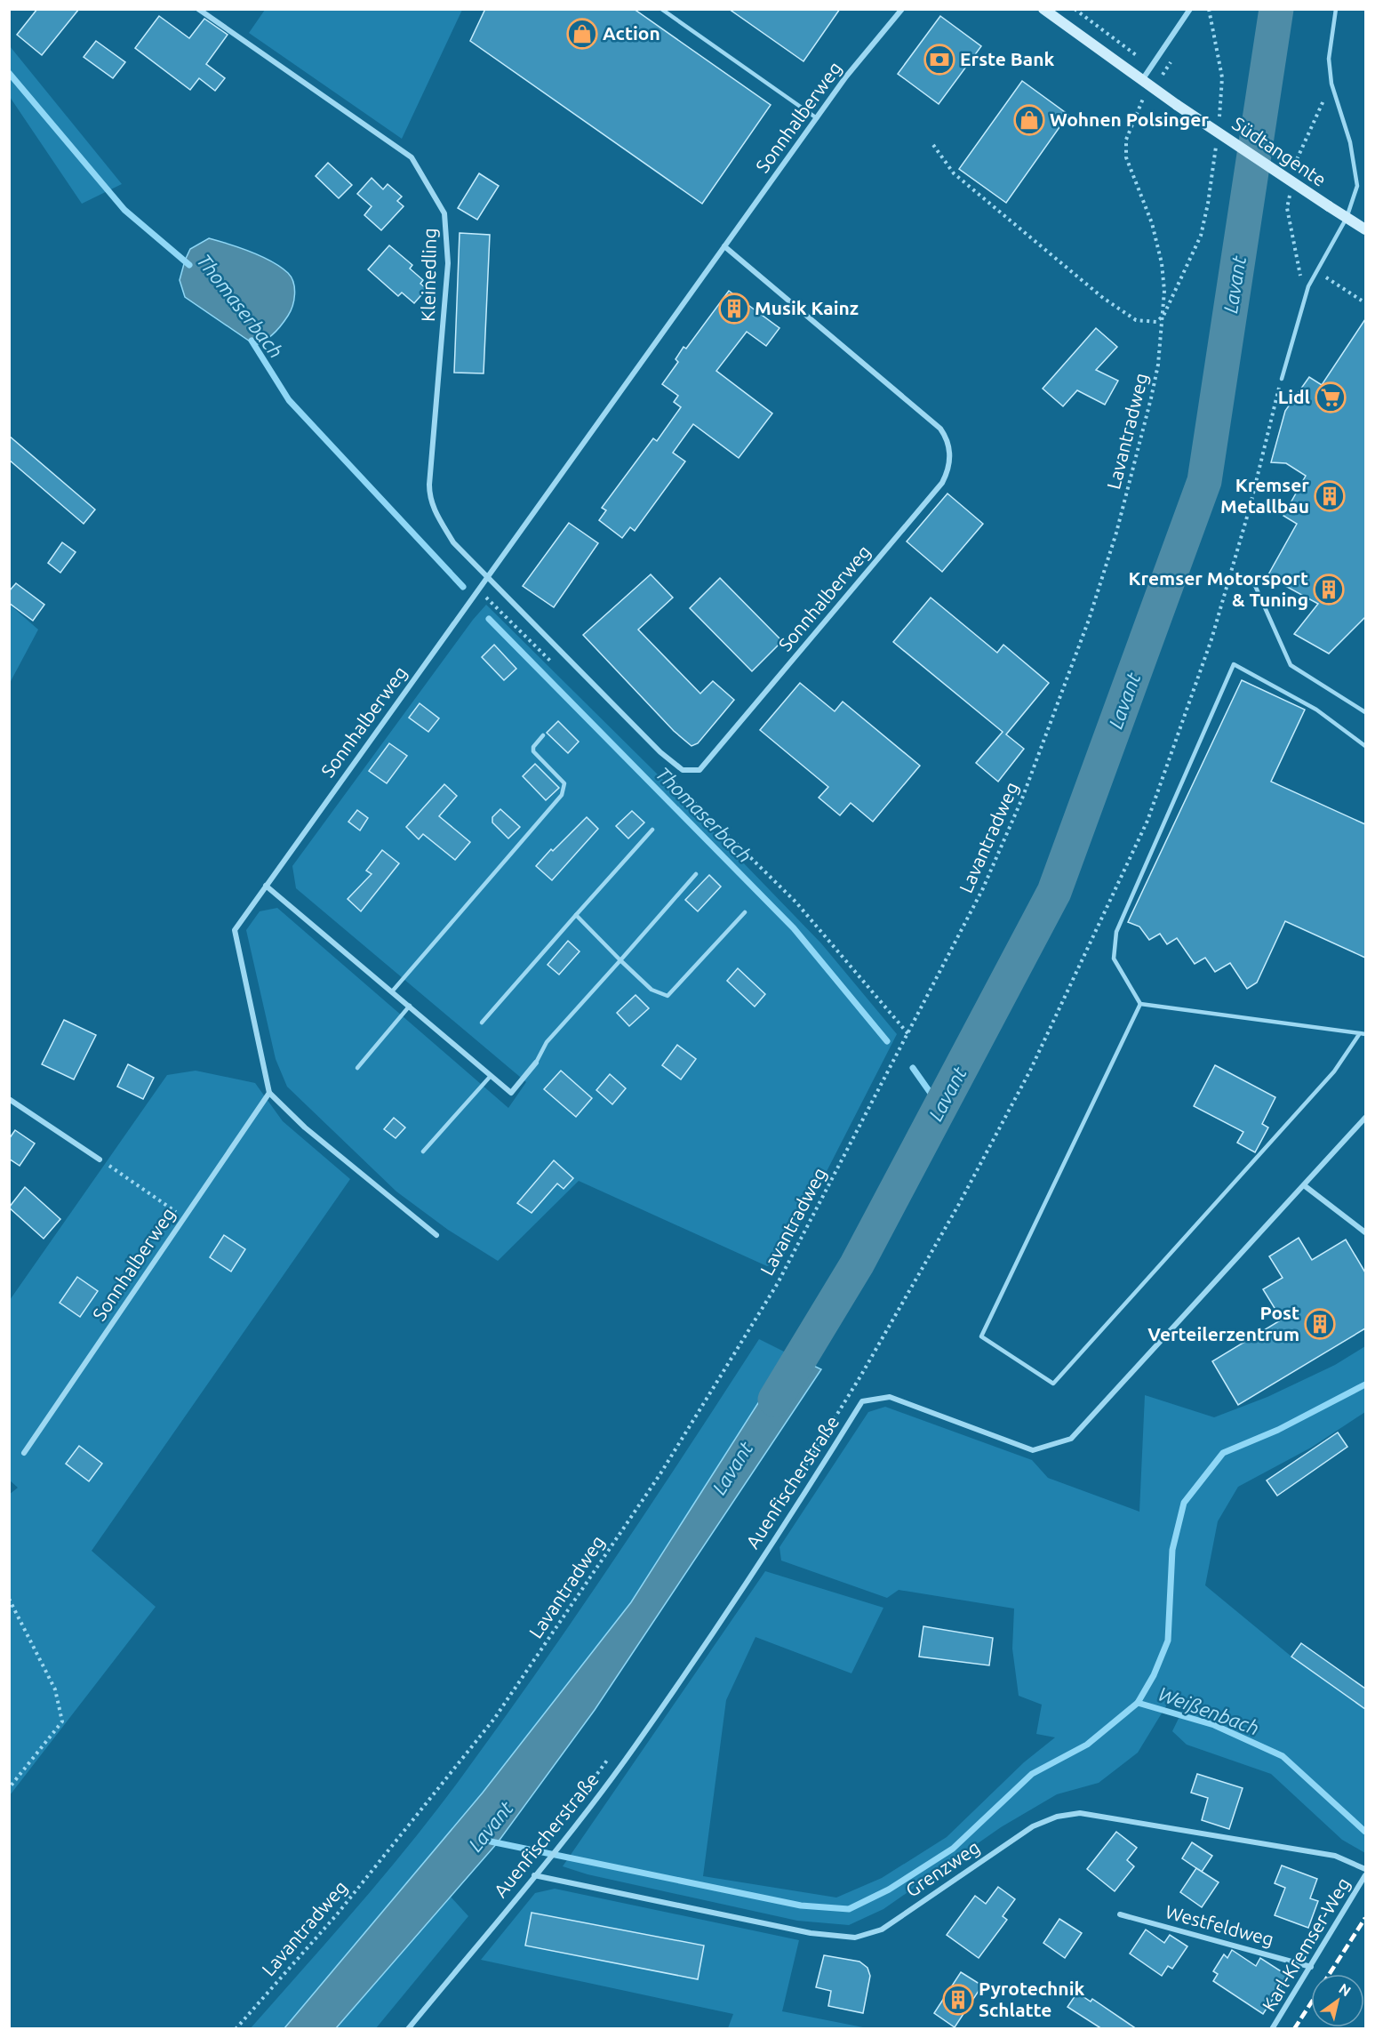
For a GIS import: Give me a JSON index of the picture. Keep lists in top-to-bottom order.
{
  "streets": {
    "main road": ["Südtangente"],
    "street": [
      "Sonnhalberweg",
      "Kleinedling",
      "Auenfischerstraße",
      "Grenzweg",
      "Westfeldweg",
      "Karl-Kremser-Weg"
    ],
    "path": ["Lavantradweg"]
  },
  "crossings": [
    ["Sonnhalberweg", "Kleinedling"],
    ["Südtangente", "Lavantradweg"],
    ["Auenfischerstraße", "Grenzweg"],
    ["Westfeldweg", "Karl-Kremser-Weg"]
  ],
  "water": ["Lavant", "Thomaserbach", "Weißenbach"],
  "places": {
    "shop": ["Action", "Wohnen Polsinger"],
    "bank": ["Erste Bank"],
    "building": [
      "Musik Kainz",
      "Kremser Metallbau",
      "Kremser Motorsport & Tuning",
      "Post Verteilerzentrum",
      "Pyrotechnik Schlatte"
    ],
    "supermarket": ["Lidl"]
  },
  "north": "top right"
}
